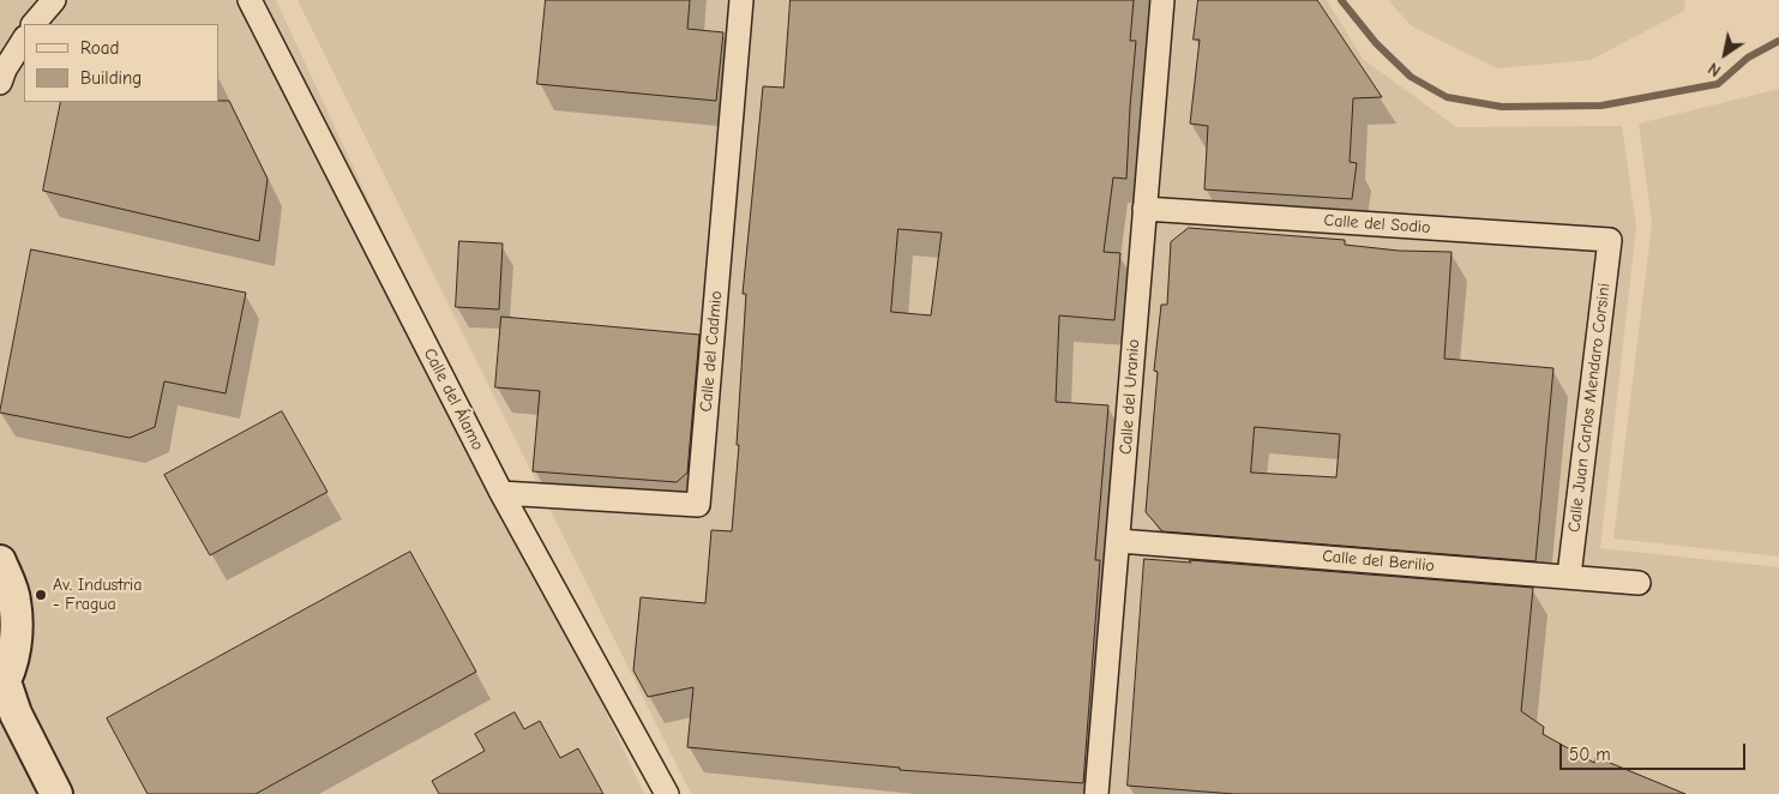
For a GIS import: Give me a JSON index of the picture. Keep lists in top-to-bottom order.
{
  "streets": {
    "street": [
      "Calle del Sodio",
      "Calle del Cadmio",
      "Calle del Uranio",
      "Calle del Álamo",
      "Calle Juan Carlos Mendaro Corsini",
      "Calle del Berilio"
    ]
  },
  "crossings": [
    ["Calle del Sodio", "Calle del Uranio"],
    ["Calle del Sodio", "Calle Juan Carlos Mendaro Corsini"],
    ["Calle del Cadmio", "Calle del Álamo"],
    ["Calle del Uranio", "Calle del Berilio"],
    ["Calle Juan Carlos Mendaro Corsini", "Calle del Berilio"]
  ],
  "places": ["Av. Industria - Fragua"],
  "legend": ["Road", "Building"],
  "scale_bar": "50 m",
  "north": "bottom left"
}
